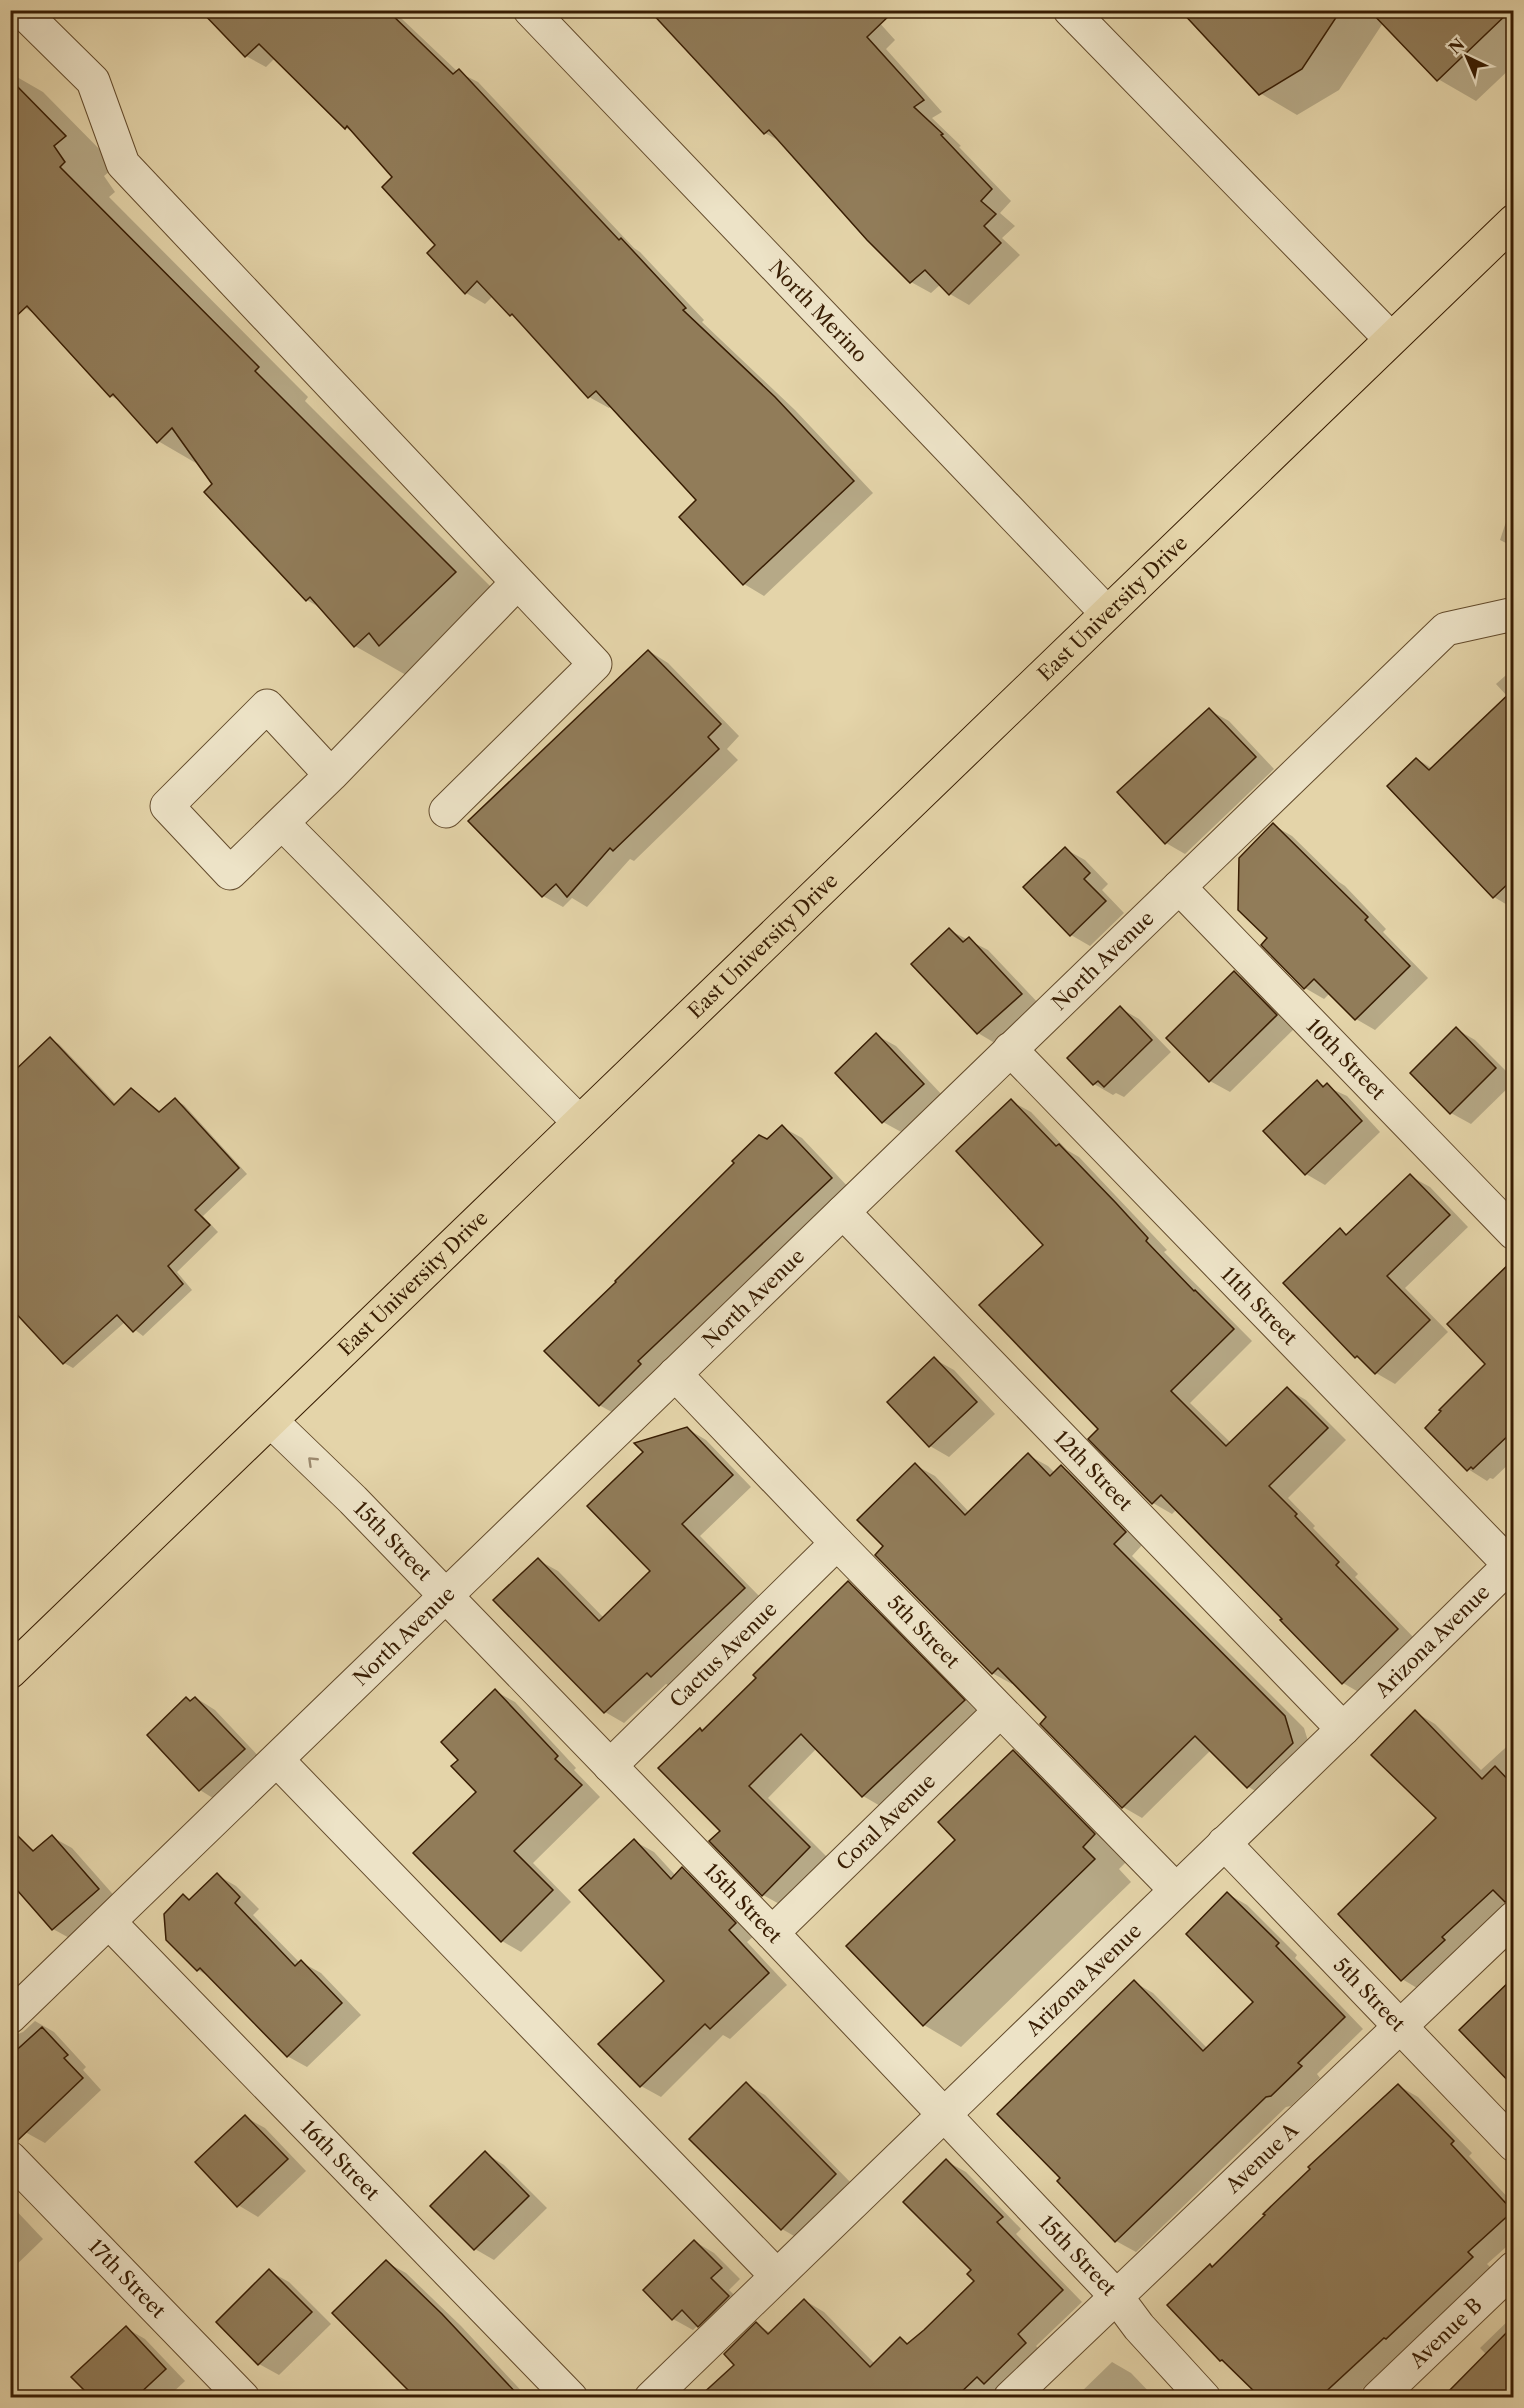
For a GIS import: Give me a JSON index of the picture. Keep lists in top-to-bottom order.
{
  "streets": {
    "main road": ["East University Drive"],
    "street": [
      "North Merino",
      "North Avenue",
      "10th Street",
      "11th Street",
      "12th Street",
      "15th Street",
      "5th Street",
      "Arizona Avenue",
      "Cactus Avenue",
      "Coral Avenue",
      "Avenue A",
      "16th Street",
      "17th Street",
      "Avenue B"
    ]
  },
  "crossings": [
    ["North Merino", "East University Drive"],
    ["East University Drive", "15th Street"],
    ["North Avenue", "10th Street"],
    ["North Avenue", "11th Street"],
    ["North Avenue", "12th Street"],
    ["North Avenue", "15th Street"],
    ["North Avenue", "5th Street"],
    ["North Avenue", "16th Street"],
    ["11th Street", "Arizona Avenue"],
    ["12th Street", "Arizona Avenue"],
    ["15th Street", "Arizona Avenue"],
    ["15th Street", "Cactus Avenue"],
    ["15th Street", "Coral Avenue"],
    ["15th Street", "Avenue A"],
    ["5th Street", "Arizona Avenue"],
    ["5th Street", "Cactus Avenue"],
    ["5th Street", "Coral Avenue"],
    ["5th Street", "Avenue A"]
  ],
  "north": "top left"
}
